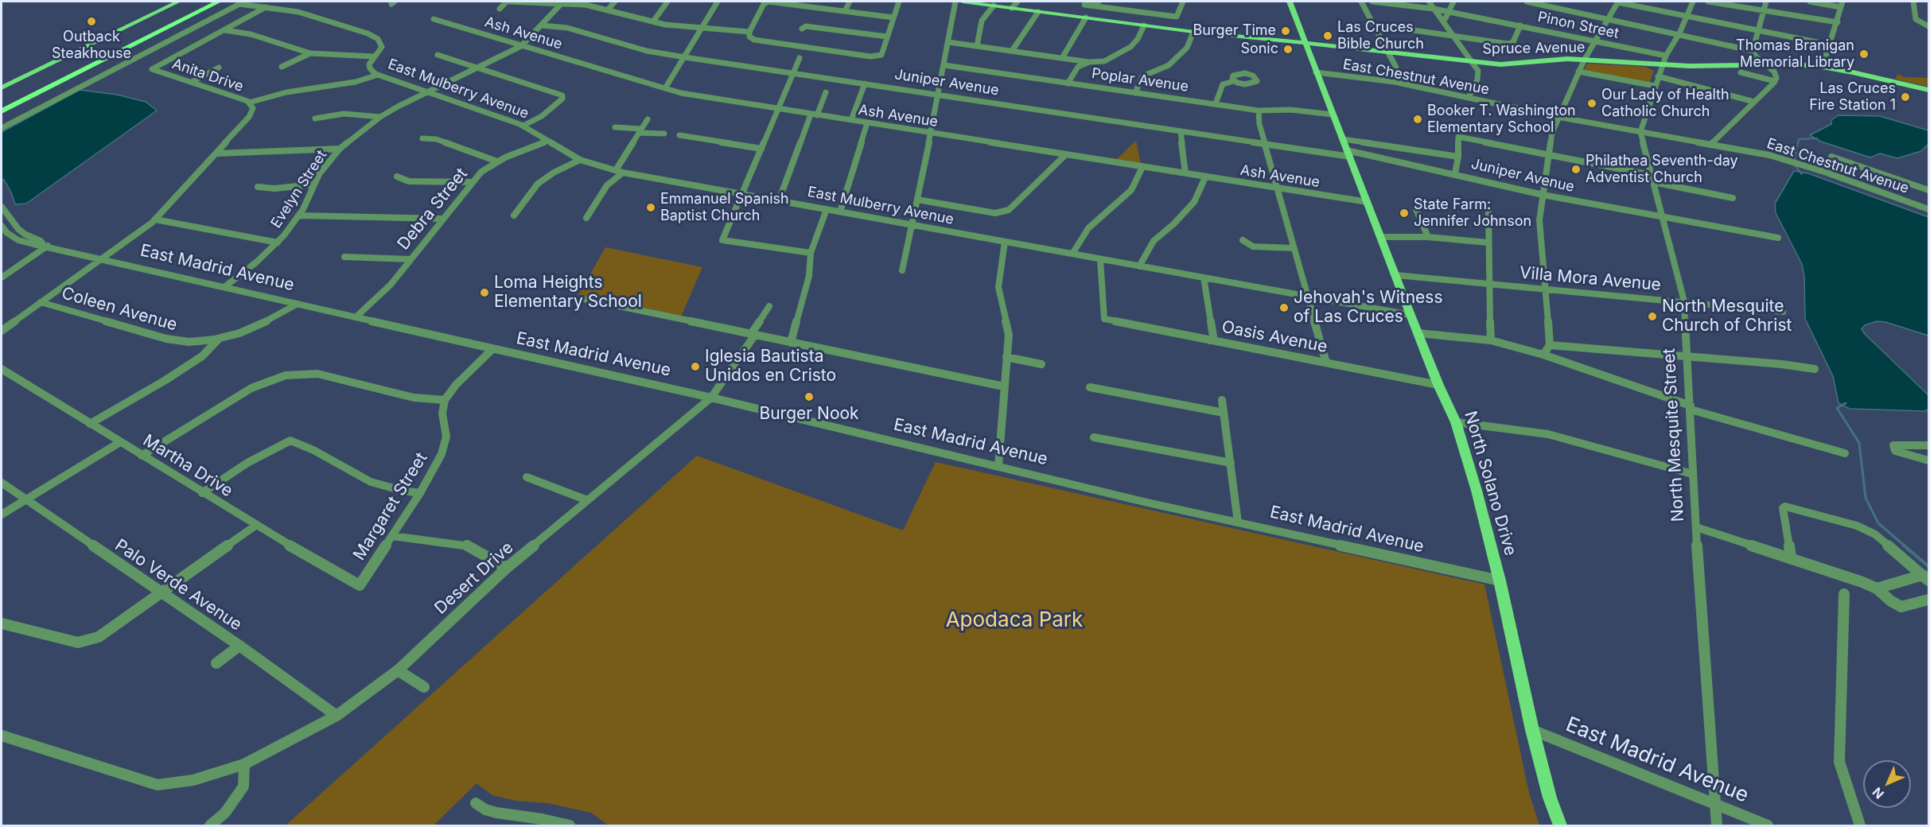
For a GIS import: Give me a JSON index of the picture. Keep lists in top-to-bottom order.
{
  "streets": {
    "main road": ["Spruce Avenue", "North Solano Drive"],
    "street": [
      "Pinon Street",
      "Ash Avenue",
      "Anita Drive",
      "East Chestnut Avenue",
      "Poplar Avenue",
      "Juniper Avenue",
      "East Mulberry Avenue",
      "Evelyn Street",
      "Debra Street",
      "East Madrid Avenue",
      "Villa Mora Avenue",
      "Coleen Avenue",
      "Oasis Avenue",
      "North Mesquite Street",
      "Martha Drive",
      "Margaret Street",
      "Desert Drive",
      "Palo Verde Avenue"
    ]
  },
  "crossings": [
    ["Pinon Street", "Spruce Avenue"],
    ["Ash Avenue", "Evelyn Street"],
    ["Ash Avenue", "North Solano Drive"],
    ["Spruce Avenue", "North Solano Drive"],
    ["Anita Drive", "East Mulberry Avenue"],
    ["Anita Drive", "East Madrid Avenue"],
    ["East Chestnut Avenue", "North Mesquite Street"],
    ["East Chestnut Avenue", "North Solano Drive"],
    ["Poplar Avenue", "North Solano Drive"],
    ["Juniper Avenue", "Evelyn Street"],
    ["Juniper Avenue", "North Mesquite Street"],
    ["Juniper Avenue", "North Solano Drive"],
    ["East Mulberry Avenue", "Evelyn Street"],
    ["East Mulberry Avenue", "Debra Street"],
    ["East Mulberry Avenue", "Oasis Avenue"],
    ["East Mulberry Avenue", "North Solano Drive"],
    ["Evelyn Street", "East Madrid Avenue"],
    ["Debra Street", "East Madrid Avenue"],
    ["East Madrid Avenue", "Coleen Avenue"],
    ["East Madrid Avenue", "North Mesquite Street"],
    ["East Madrid Avenue", "North Solano Drive"],
    ["East Madrid Avenue", "Desert Drive"],
    ["Villa Mora Avenue", "North Mesquite Street"],
    ["Villa Mora Avenue", "North Solano Drive"],
    ["Oasis Avenue", "North Solano Drive"],
    ["Martha Drive", "Margaret Street"],
    ["Desert Drive", "Palo Verde Avenue"]
  ],
  "parks": ["Apodaca Park"],
  "places": [
    "Outback Steakhouse",
    "Burger Time",
    "Las Cruces Bible Church",
    "Sonic",
    "Thomas Branigan Memorial Library",
    "Las Cruces Fire Station 1",
    "Our Lady of Health Catholic Church",
    "Booker T. Washington Elementary School",
    "Philathea Seventh-day Adventist Church",
    "Emmanuel Spanish Baptist Church",
    "State Farm: Jennifer Johnson",
    "Loma Heights Elementary School",
    "Jehovah's Witness of Las Cruces",
    "North Mesquite Church of Christ",
    "Iglesia Bautista Unidos en Cristo",
    "Burger Nook"
  ],
  "north": "bottom left"
}
